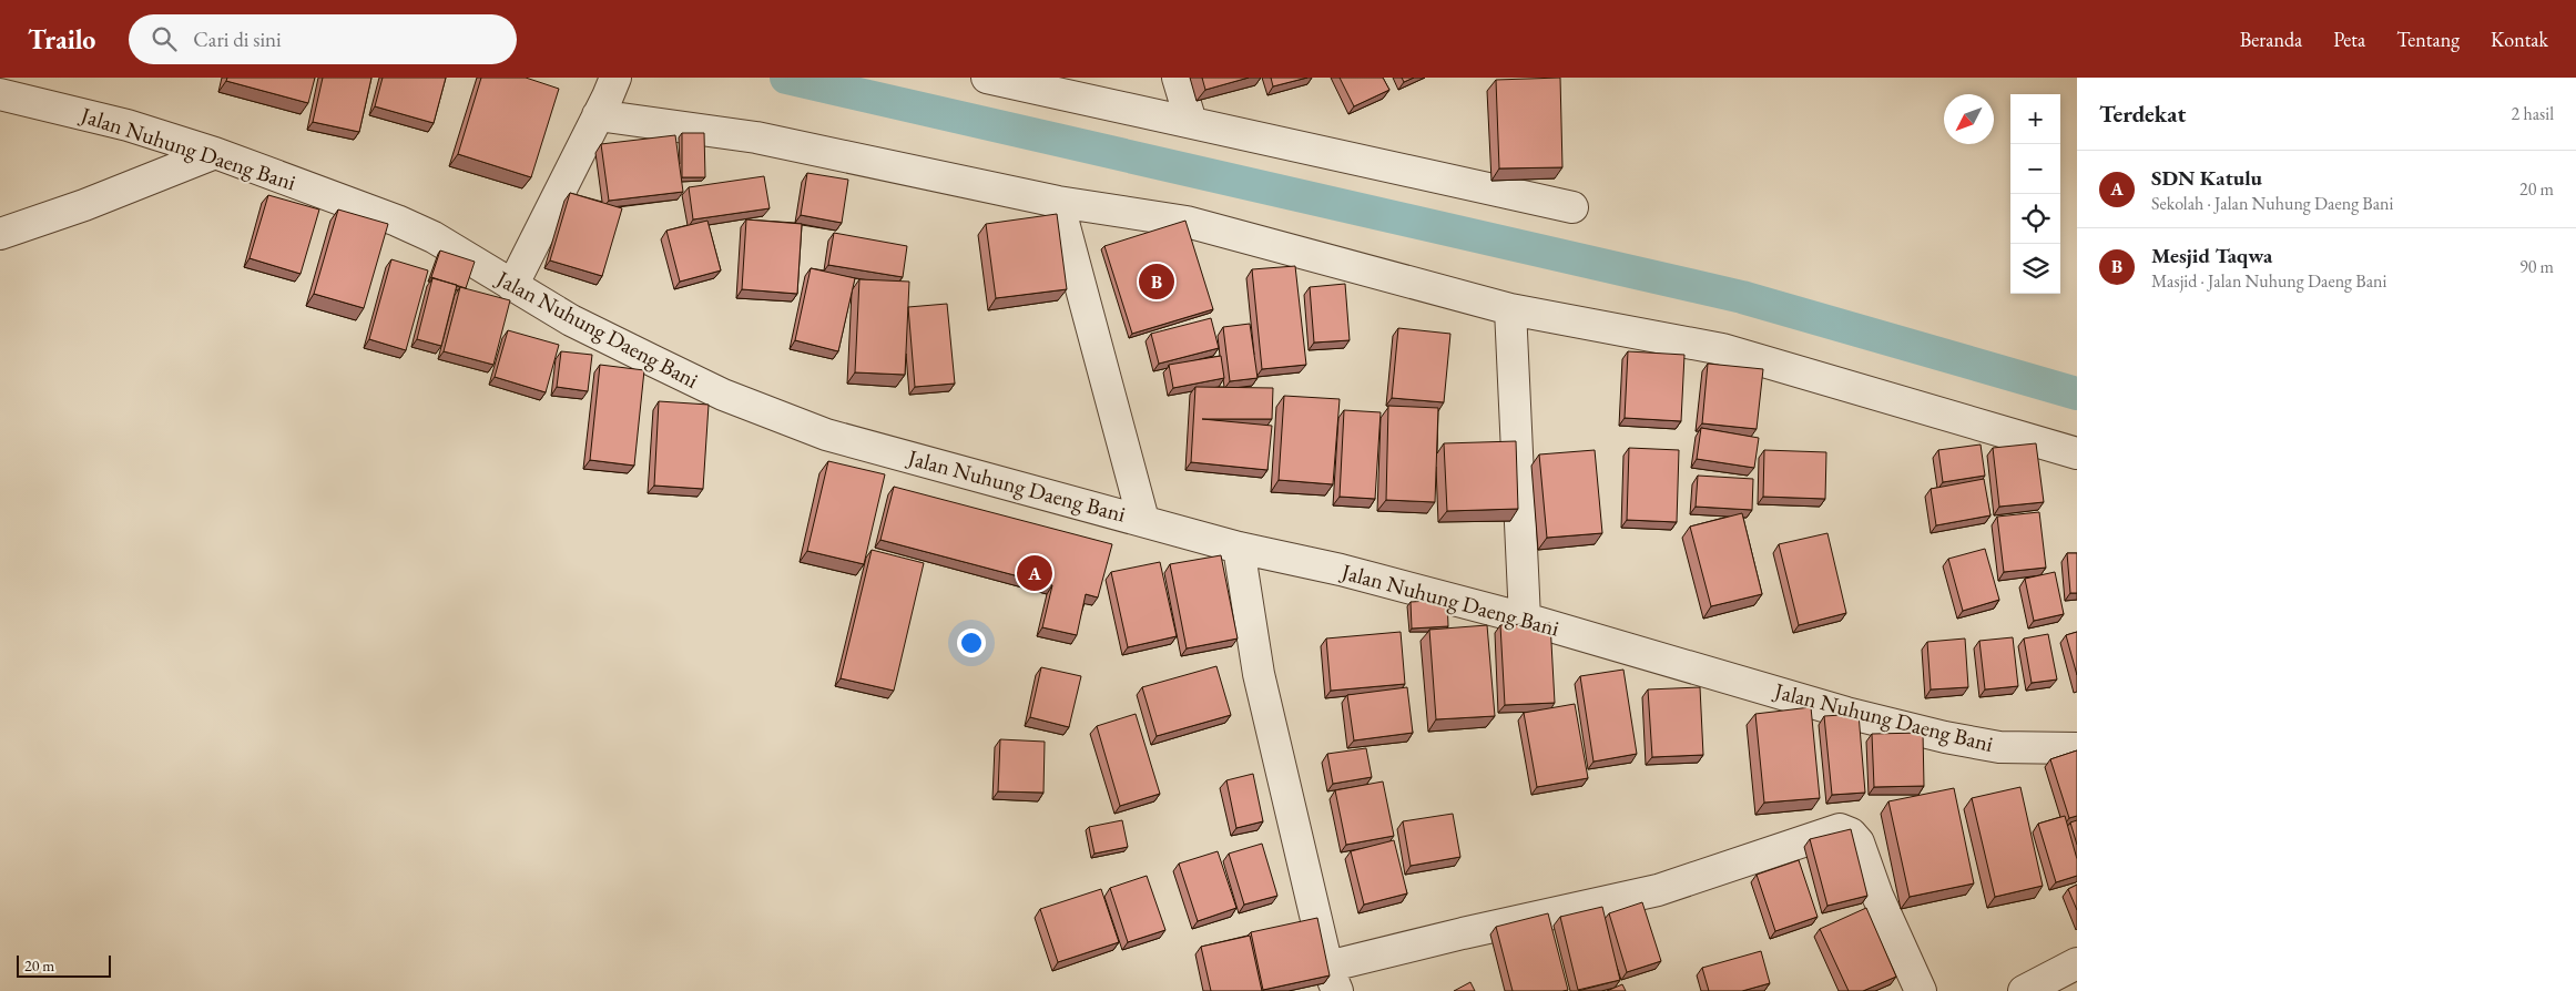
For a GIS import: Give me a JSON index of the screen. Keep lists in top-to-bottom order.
{
  "streets": {
    "street": ["Jalan Nuhung Daeng Bani"]
  },
  "scale_bar": "20 m",
  "north": "bottom left",
  "page": {
    "header": "Trailo",
    "search": "Cari di sini",
    "nav": [
      "Beranda",
      "Peta",
      "Tentang",
      "Kontak"
    ],
    "heading": ["Terdekat", "2 hasil"],
    "map_buttons": ["+", "−"],
    "list": [
      {
        "mark": "A",
        "name": "SDN Katulu",
        "note": "Sekolah · Jalan Nuhung Daeng Bani",
        "value": "20 m"
      },
      {
        "mark": "B",
        "name": "Mesjid Taqwa",
        "note": "Masjid · Jalan Nuhung Daeng Bani",
        "value": "90 m"
      }
    ],
    "pins": ["B", "A"],
    "scale": "20 m"
  }
}
